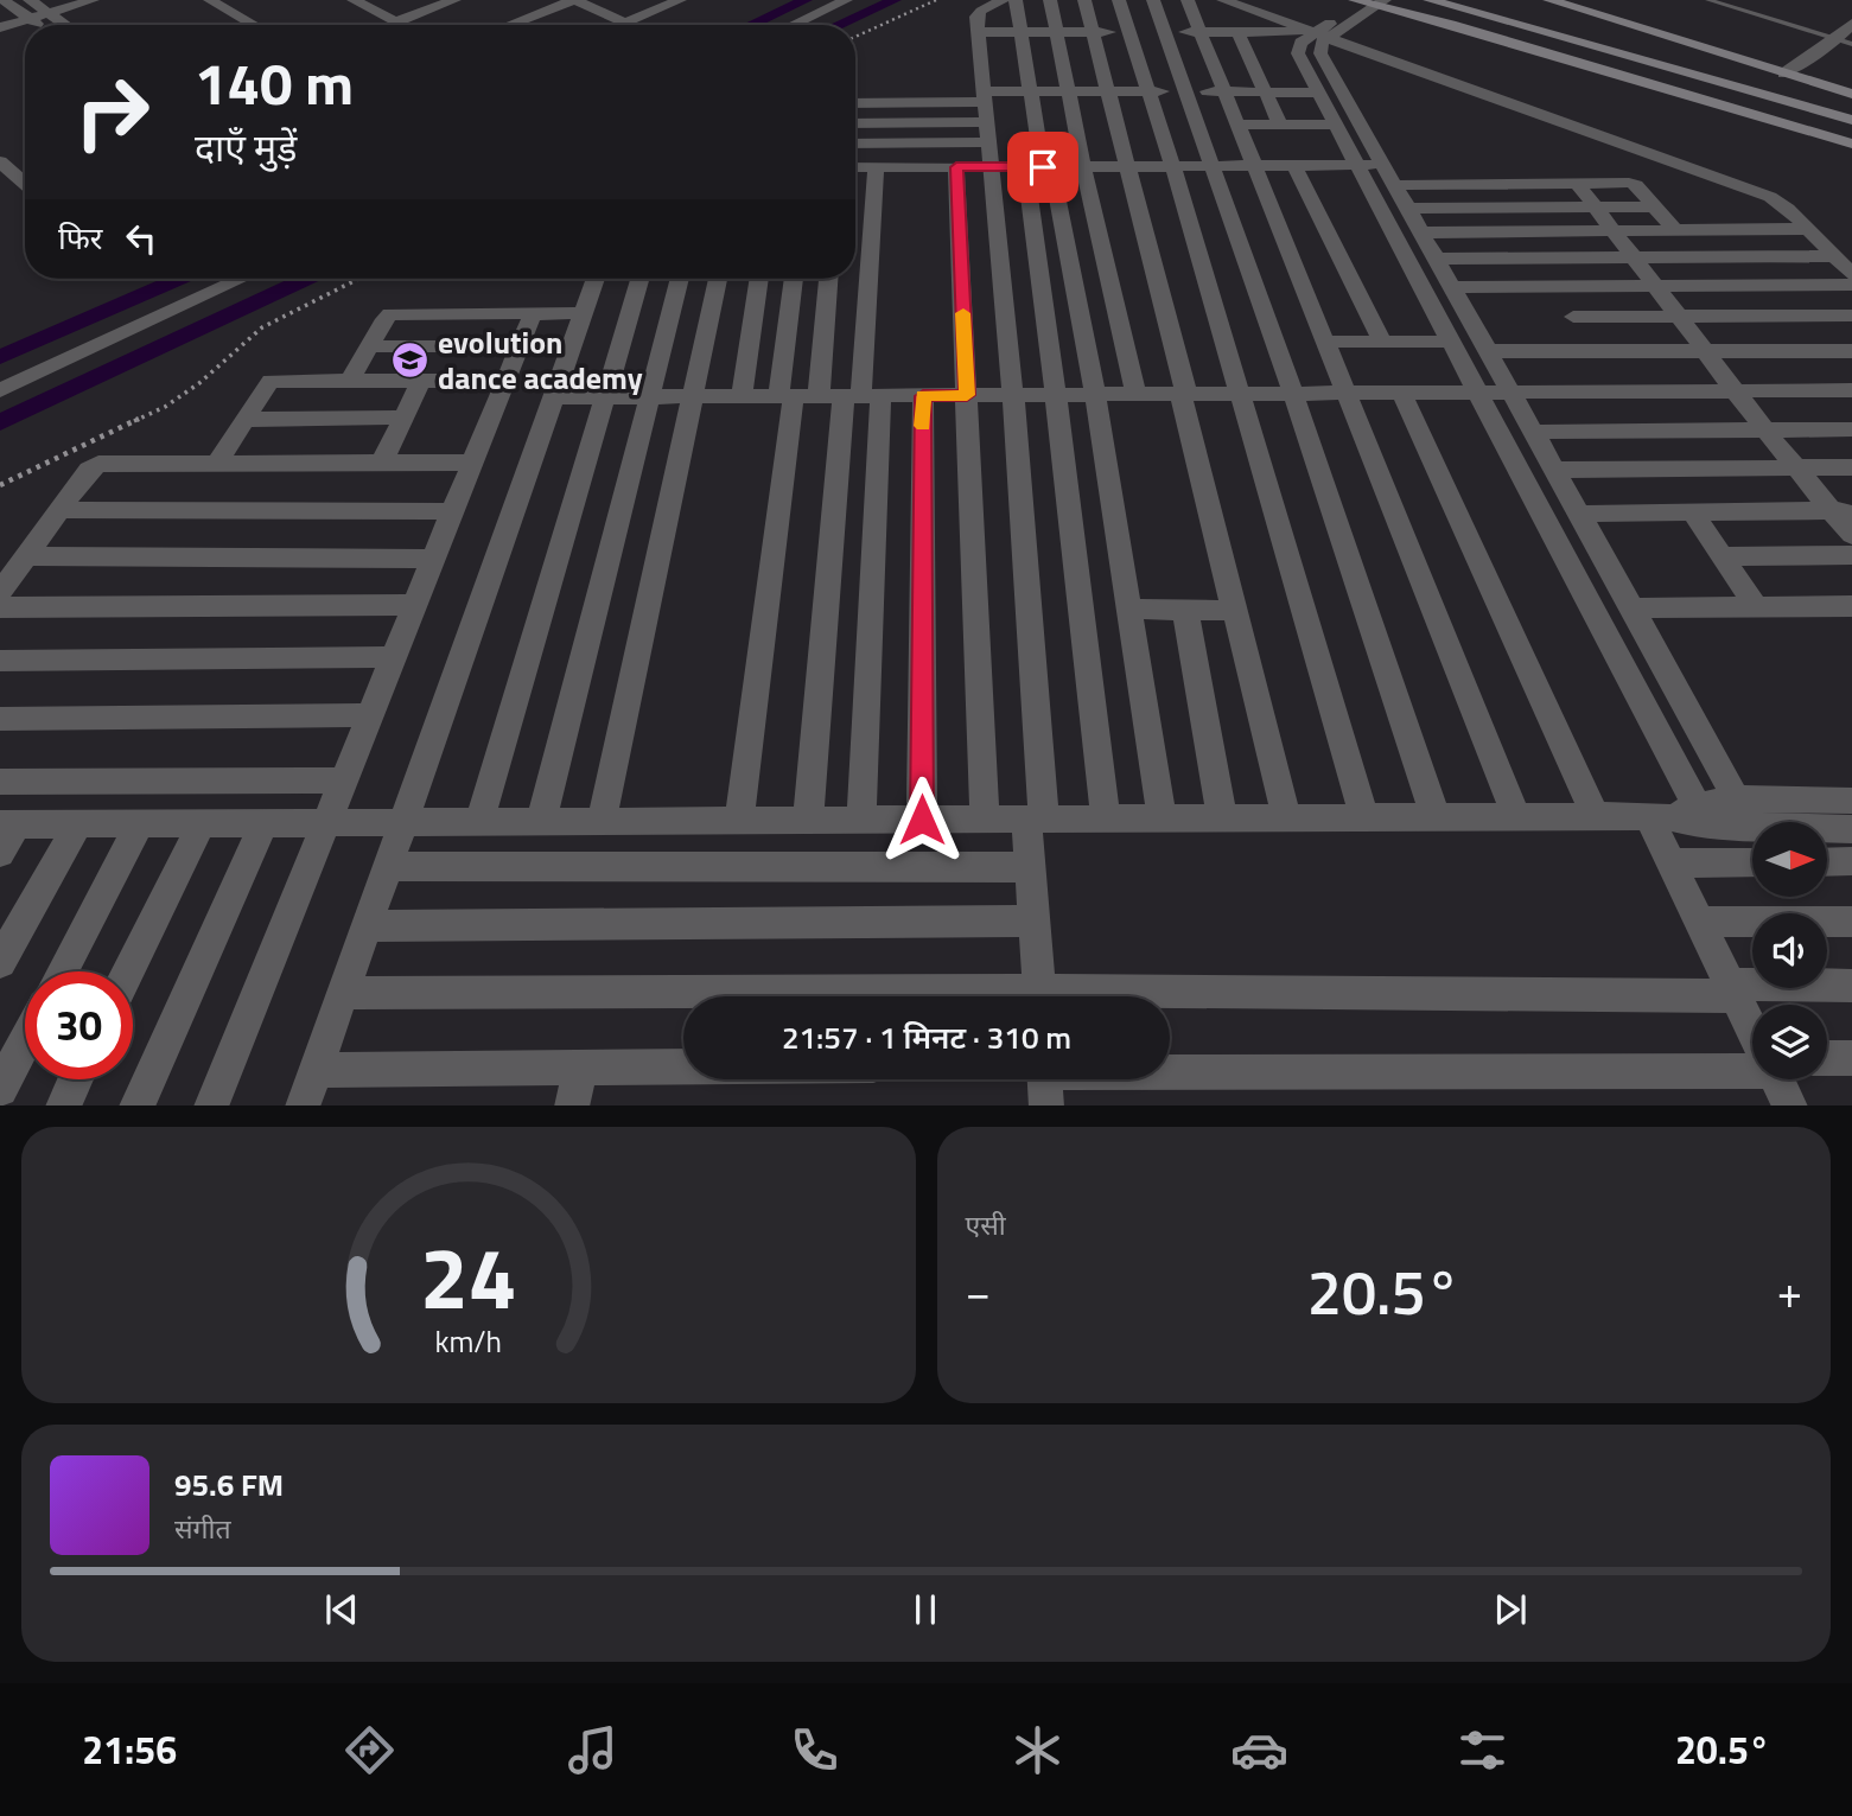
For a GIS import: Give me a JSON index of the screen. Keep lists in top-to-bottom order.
{
  "places": {
    "school or university": ["evolution dance academy"]
  },
  "north": "right",
  "page": {
    "turn": ["140 m", "दाएँ मुड़ें"],
    "then": "फिर",
    "limit": "30",
    "trip": "21:57 · 1 मिनट · 310 m",
    "tile": "एसी",
    "heat": ["−", "20.5°", "+"],
    "song": ["95.6 FM", "संगीत"],
    "tabs": ["21:56", "20.5°"],
    "gauge": ["24", "km/h"]
  }
}
